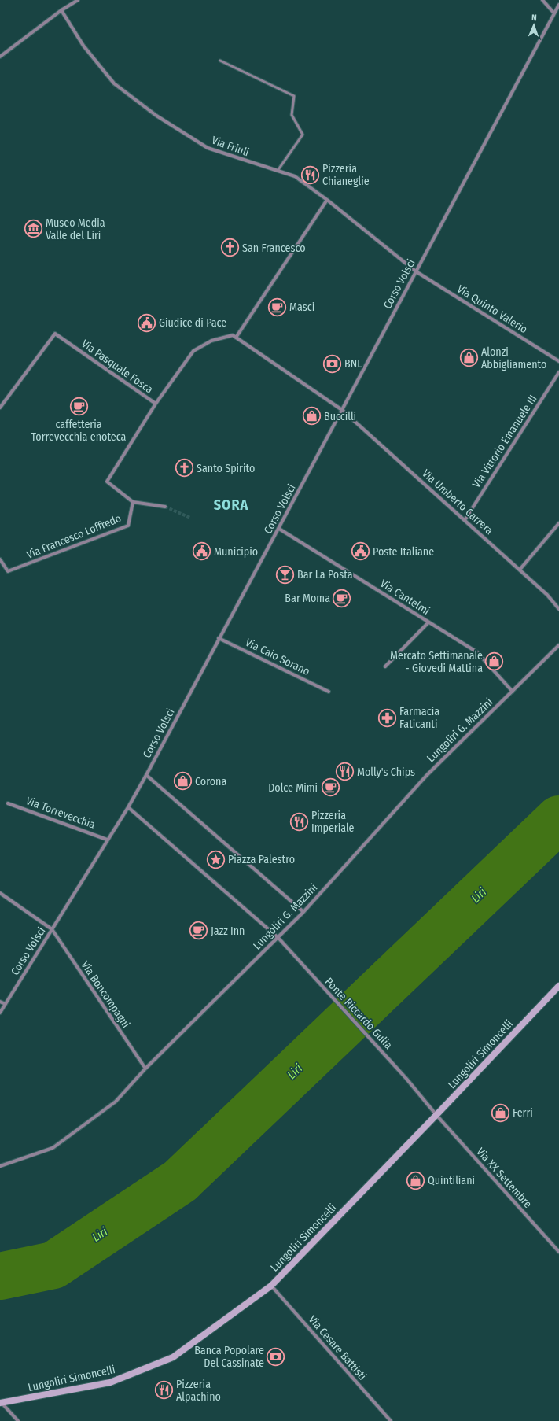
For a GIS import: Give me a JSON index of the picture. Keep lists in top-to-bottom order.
{
  "streets": {
    "main road": ["Lungoliri Simoncelli"],
    "street": [
      "Via Friuli",
      "Corso Volsci",
      "Via Quinto Valerio",
      "Via Pasquale Fosca",
      "Via Vittorio Emanuele III",
      "Via Umberto Carrera",
      "Via Francesco Loffredo",
      "Via Cantelmi",
      "Via Caio Sorano",
      "Lungoliri G. Mazzini",
      "Via Torrevecchia",
      "Via Boncompagni",
      "Ponte Riccardo Gulia",
      "Via XX Settembre",
      "Via Cesare Battisti"
    ]
  },
  "crossings": [
    ["Via Friuli", "Corso Volsci"],
    ["Via Friuli", "Via Quinto Valerio"],
    ["Corso Volsci", "Via Quinto Valerio"],
    ["Corso Volsci", "Via Umberto Carrera"],
    ["Corso Volsci", "Via Cantelmi"],
    ["Corso Volsci", "Via Caio Sorano"],
    ["Corso Volsci", "Via Torrevecchia"],
    ["Corso Volsci", "Via Boncompagni"],
    ["Via Vittorio Emanuele III", "Via Umberto Carrera"],
    ["Via Cantelmi", "Lungoliri G. Mazzini"],
    ["Lungoliri G. Mazzini", "Via Boncompagni"],
    ["Lungoliri G. Mazzini", "Ponte Riccardo Gulia"],
    ["Ponte Riccardo Gulia", "Lungoliri Simoncelli"],
    ["Ponte Riccardo Gulia", "Via XX Settembre"],
    ["Lungoliri Simoncelli", "Via XX Settembre"],
    ["Lungoliri Simoncelli", "Via Cesare Battisti"]
  ],
  "districts": ["SORA"],
  "water": ["Liri"],
  "places": {
    "restaurant": [
      "Pizzeria Chianeglie",
      "Molly's Chips",
      "Pizzeria Imperiale",
      "Pizzeria Alpachino"
    ],
    "museum": ["Museo Media Valle del Liri"],
    "church": ["San Francesco", "Santo Spirito"],
    "cafe": [
      "Masci",
      "caffetteria Torrevecchia enoteca",
      "Bar Moma",
      "Dolce Mimi",
      "Jazz Inn"
    ],
    "public building": ["Giudice di Pace", "Municipio", "Poste Italiane"],
    "shop": [
      "Alonzi Abbigliamento",
      "Buccilli",
      "Mercato Settimanale - Giovedi Mattina",
      "Corona",
      "Ferri",
      "Quintiliani"
    ],
    "bank": ["BNL", "Banca Popolare Del Cassinate"],
    "bar": ["Bar La Posta"],
    "pharmacy": ["Farmacia Faticanti"],
    "place": ["Piazza Palestro"]
  },
  "north": "top"
}
